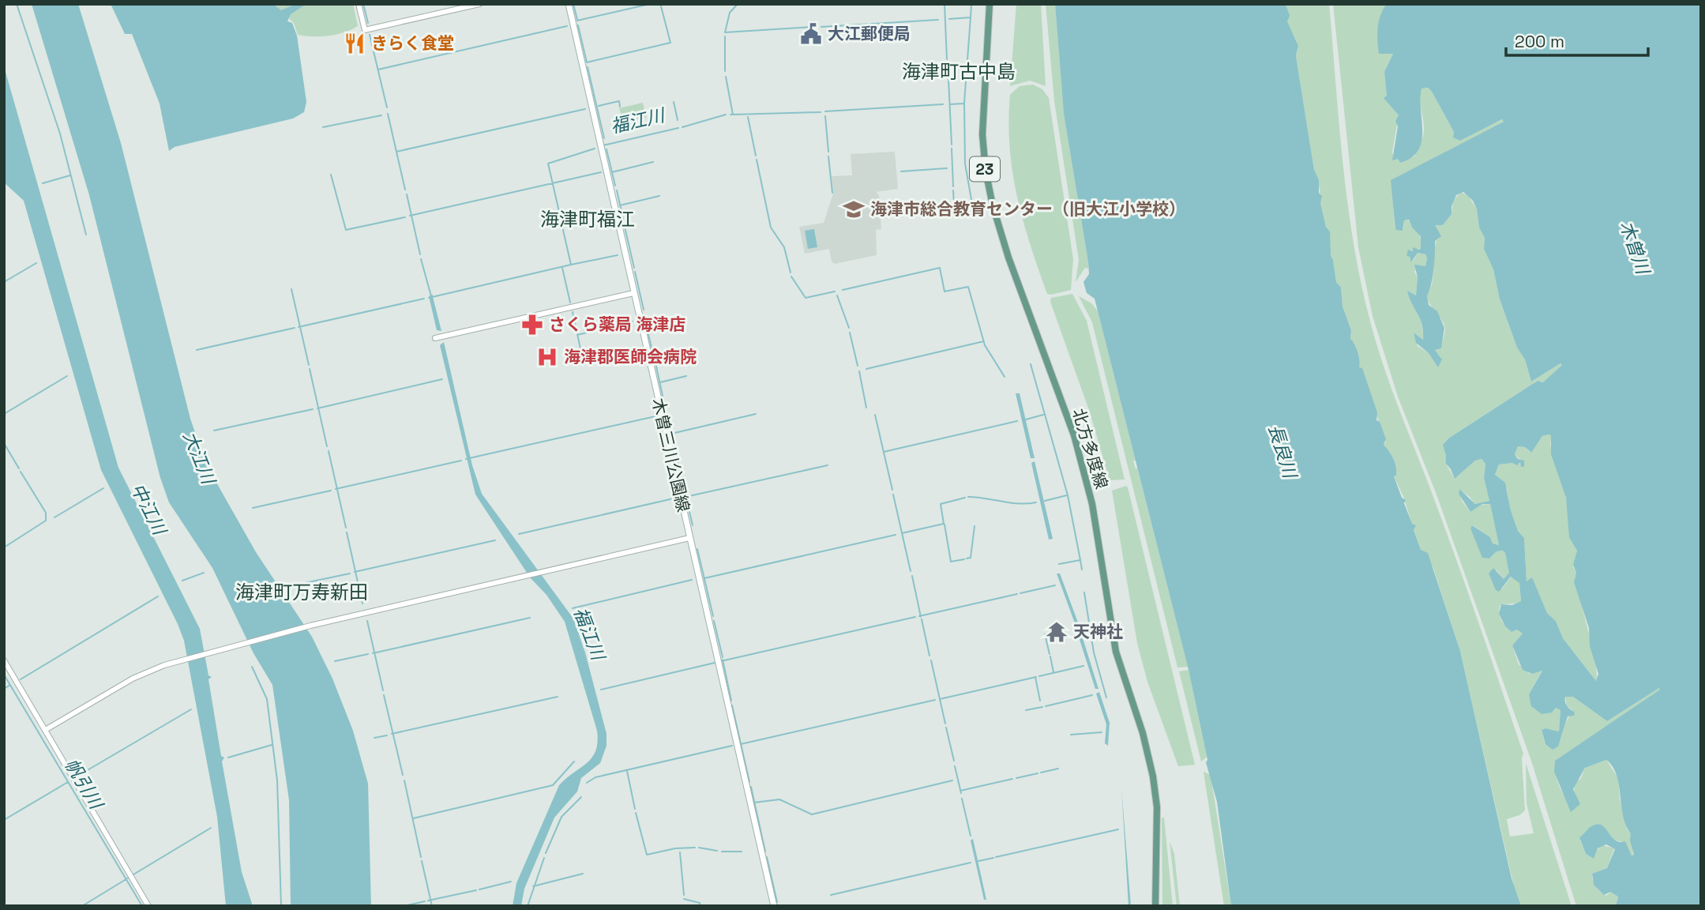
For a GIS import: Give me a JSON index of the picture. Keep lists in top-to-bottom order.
{
  "streets": {
    "main road": ["23", "北方多度線", "木曽三川公園線"]
  },
  "districts": ["海津町古中島", "海津町福江", "海津町万寿新田"],
  "water": [
    "福江川",
    "木曽川",
    "長良川",
    "大江川",
    "中江川",
    "帆引川"
  ],
  "places": {
    "public building": ["大江郵便局"],
    "restaurant": ["きらく食堂"],
    "school or university": ["海津市総合教育センター（旧大江小学校）"],
    "pharmacy": ["さくら薬局 海津店"],
    "hospital": ["海津郡医師会病院"],
    "temple": ["天神社"]
  },
  "scale_bar": "200 m"
}
